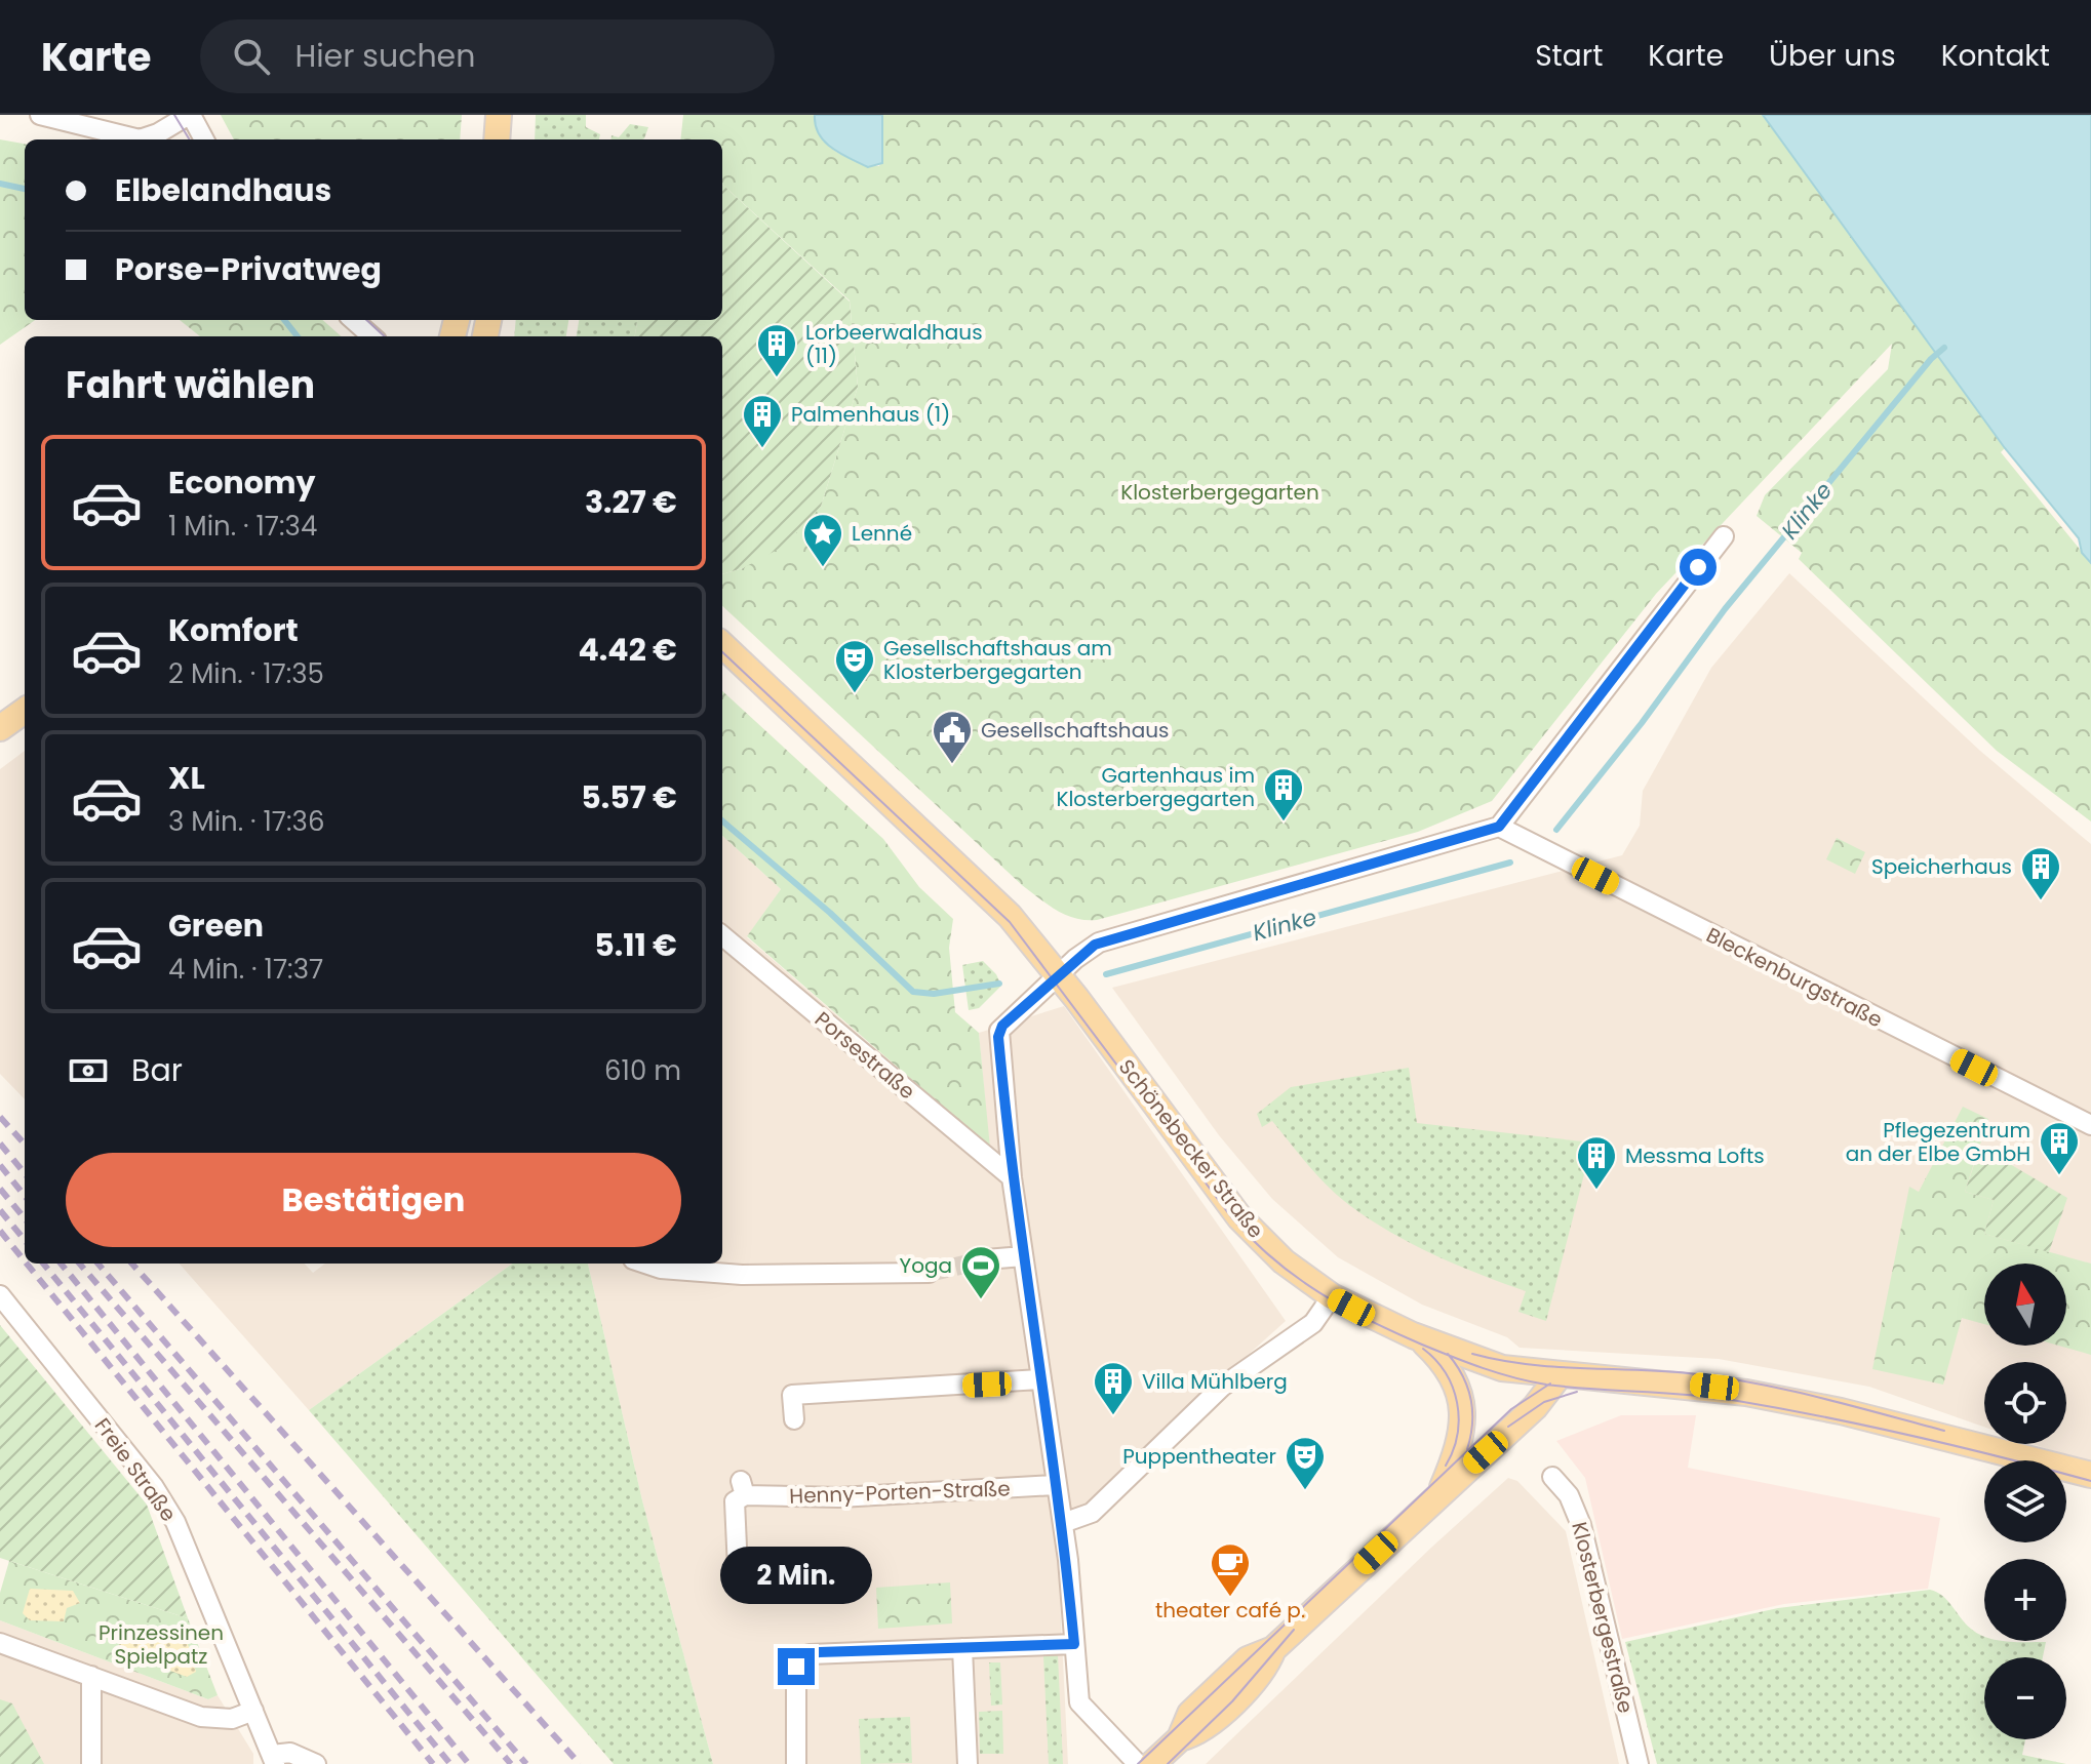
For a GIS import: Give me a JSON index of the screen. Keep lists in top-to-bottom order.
{
  "streets": {
    "main road": ["Schönebecker Straße"],
    "street": [
      "Bleckenburgstraße",
      "Porsestraße",
      "Freie Straße",
      "Henny-Porten-Straße",
      "Klosterbergestraße"
    ]
  },
  "water": ["Klinke"],
  "parks": ["Klosterbergegarten", "Prinzessinen Spielpatz"],
  "places": {
    "building": [
      "Lorbeerwaldhaus (11)",
      "Palmenhaus (1)",
      "Gartenhaus im Klosterbergegarten",
      "Speicherhaus",
      "Pflegezentrum an der Elbe GmbH",
      "Messma Lofts",
      "Villa Mühlberg"
    ],
    "place": ["Lenné"],
    "theatre": ["Gesellschaftshaus am Klosterbergegarten", "Puppentheater"],
    "public building": ["Gesellschaftshaus"],
    "sports": ["Yoga"],
    "cafe": ["theater café p."]
  },
  "north": "top",
  "page": {
    "header": "Karte",
    "search": "Hier suchen",
    "nav": [
      "Start",
      "Karte",
      "Über uns",
      "Kontakt"
    ],
    "banner": ["Elbelandhaus", "Porse-Privatweg"],
    "heading": "Fahrt wählen",
    "list": [
      {
        "name": "Economy",
        "note": "1 Min. · 17:34",
        "value": "3.27 €"
      },
      {
        "name": "Komfort",
        "note": "2 Min. · 17:35",
        "value": "4.42 €"
      },
      {
        "name": "XL",
        "note": "3 Min. · 17:36",
        "value": "5.57 €"
      },
      {
        "name": "Green",
        "note": "4 Min. · 17:37",
        "value": "5.11 €"
      }
    ],
    "pay": ["Bar", "610 m"],
    "buttons": "Bestätigen",
    "map_buttons": ["+", "−"],
    "bubble": "2 Min."
  }
}
